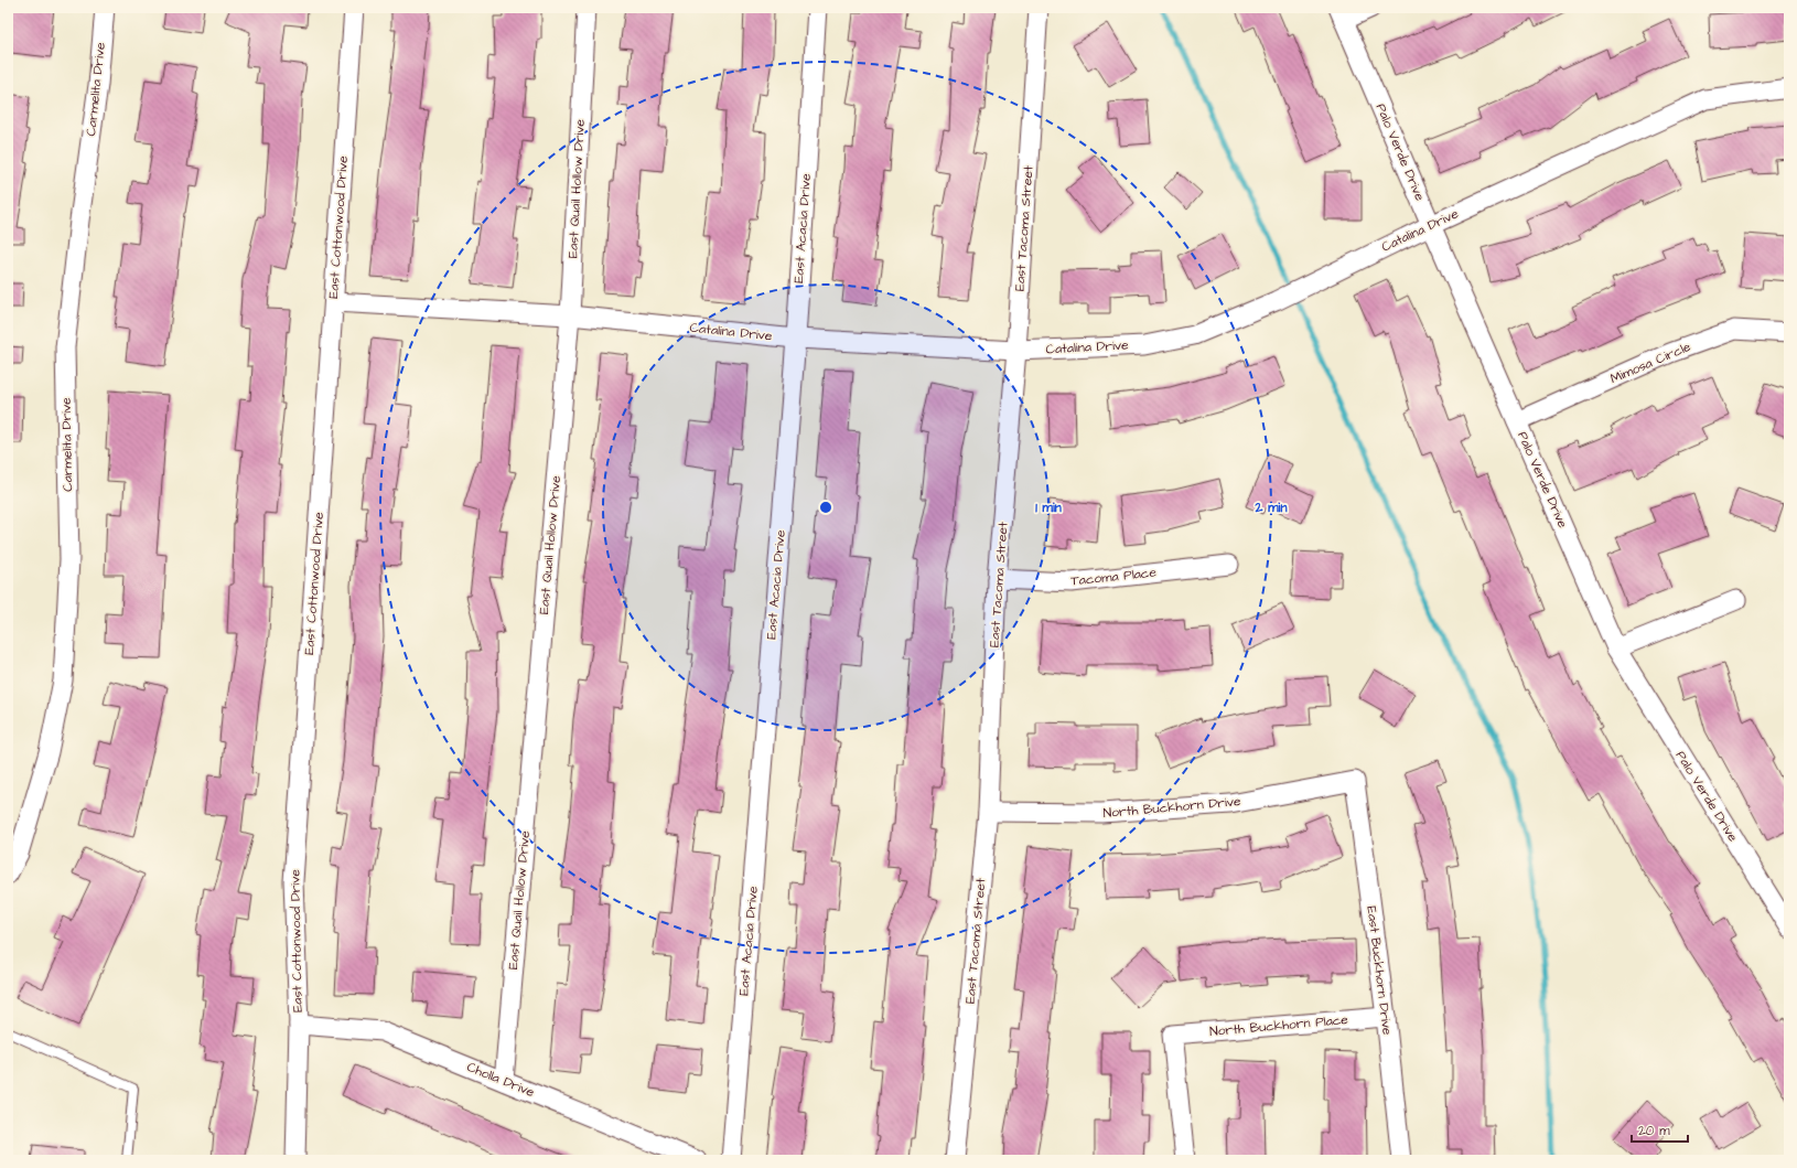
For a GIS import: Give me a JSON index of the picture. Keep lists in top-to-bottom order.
{
  "streets": {
    "street": [
      "Carmelita Drive",
      "Palo Verde Drive",
      "East Quail Hollow Drive",
      "East Cottonwood Drive",
      "East Acacia Drive",
      "East Tacoma Street",
      "Catalina Drive",
      "Mimosa Circle",
      "Tacoma Place",
      "North Buckhorn Drive",
      "East Buckhorn Drive",
      "North Buckhorn Place",
      "Cholla Drive"
    ]
  },
  "crossings": [
    ["Palo Verde Drive", "Catalina Drive"],
    ["Palo Verde Drive", "Mimosa Circle"],
    ["East Quail Hollow Drive", "Catalina Drive"],
    ["East Quail Hollow Drive", "Cholla Drive"],
    ["East Cottonwood Drive", "Catalina Drive"],
    ["East Cottonwood Drive", "Cholla Drive"],
    ["East Acacia Drive", "Catalina Drive"],
    ["East Tacoma Street", "Catalina Drive"],
    ["East Tacoma Street", "Tacoma Place"],
    ["East Tacoma Street", "North Buckhorn Drive"],
    ["North Buckhorn Drive", "East Buckhorn Drive"],
    ["East Buckhorn Drive", "North Buckhorn Place"]
  ],
  "scale_bar": "20 m",
  "rings": ["1 min", "2 min"]
}
